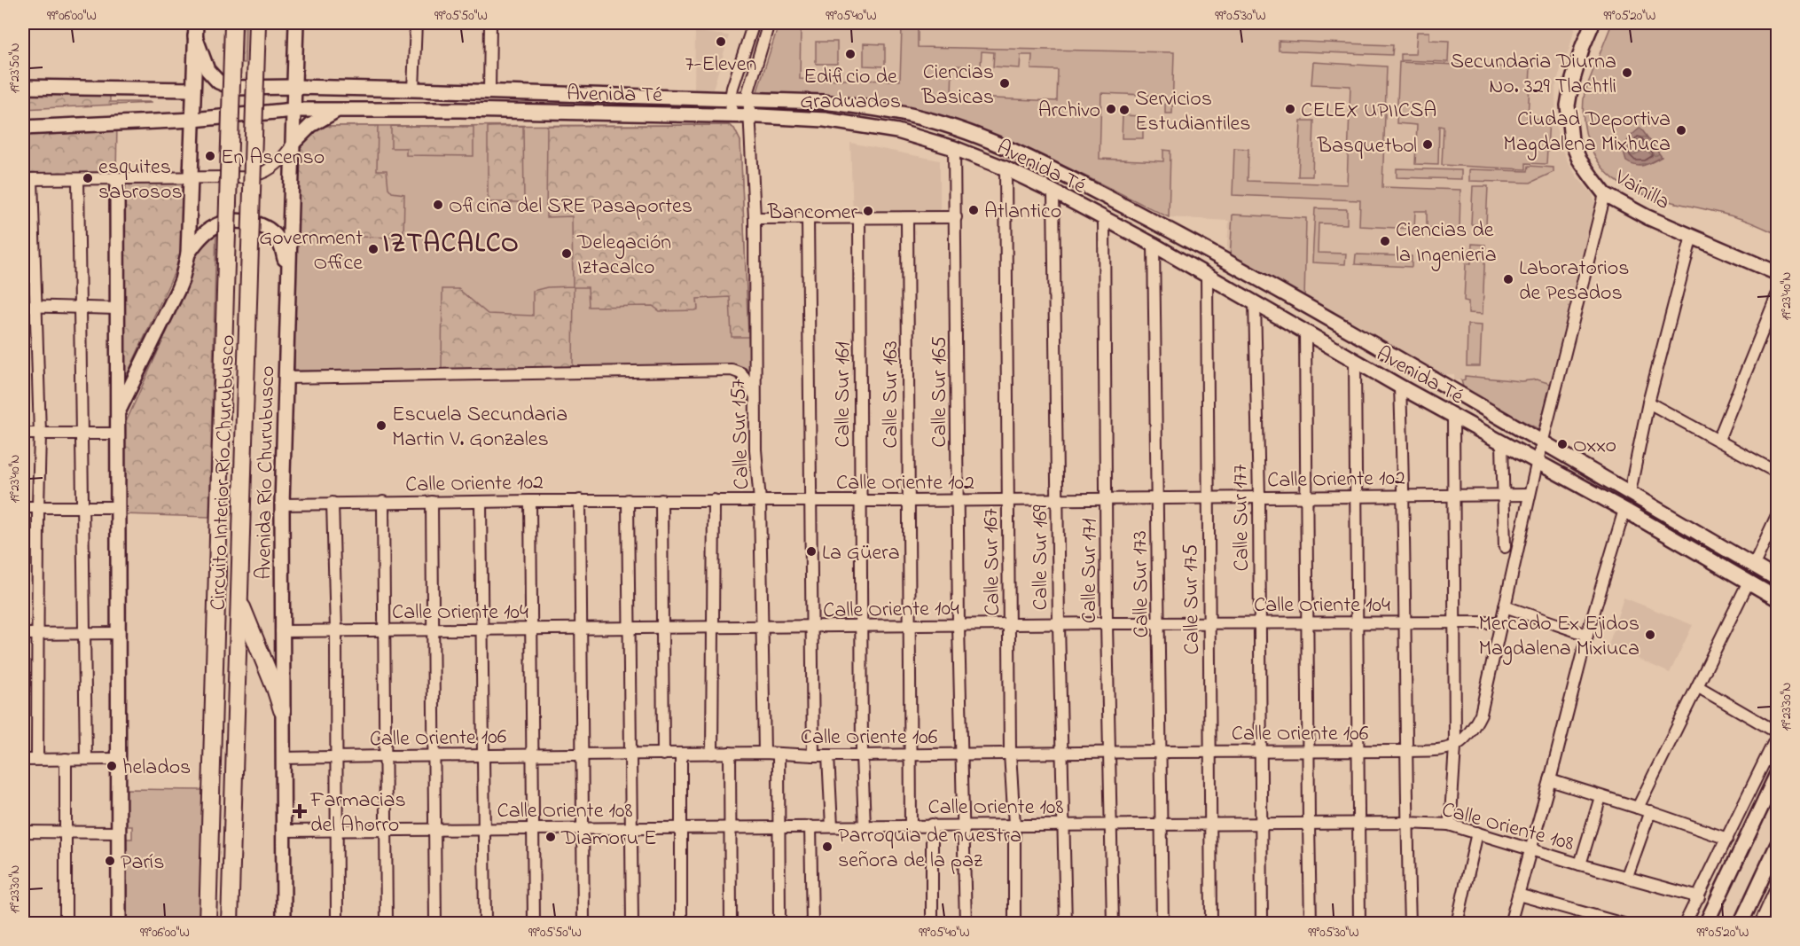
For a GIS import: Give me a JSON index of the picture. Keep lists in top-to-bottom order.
{
  "streets": {
    "highway": ["Circuito Interior Río Churubusco"],
    "main road": ["Avenida Té", "Vainilla", "Avenida Río Churubusco"],
    "street": [
      "Calle Sur 165",
      "Calle Sur 161",
      "Calle Sur 163",
      "Calle Sur 157",
      "Calle Oriente 102",
      "Calle Sur 177",
      "Calle Sur 169",
      "Calle Sur 167",
      "Calle Sur 171",
      "Calle Sur 173",
      "Calle Sur 175",
      "Calle Oriente 104",
      "Calle Oriente 106",
      "Calle Oriente 108"
    ]
  },
  "crossings": [
    ["Avenida Té", "Calle Sur 165"],
    ["Avenida Té", "Calle Sur 157"],
    ["Avenida Té", "Avenida Río Churubusco"],
    ["Avenida Té", "Calle Sur 177"],
    ["Avenida Té", "Calle Sur 169"],
    ["Avenida Té", "Calle Sur 167"],
    ["Avenida Té", "Calle Sur 171"],
    ["Avenida Té", "Calle Sur 173"],
    ["Avenida Té", "Calle Sur 175"],
    ["Calle Sur 165", "Calle Oriente 102"],
    ["Calle Sur 165", "Calle Oriente 104"],
    ["Calle Sur 165", "Calle Oriente 106"],
    ["Calle Sur 165", "Calle Oriente 108"],
    ["Calle Sur 161", "Calle Oriente 102"],
    ["Calle Sur 161", "Calle Oriente 104"],
    ["Calle Sur 161", "Calle Oriente 106"],
    ["Calle Sur 161", "Calle Oriente 108"],
    ["Calle Sur 163", "Calle Oriente 102"],
    ["Calle Sur 163", "Calle Oriente 104"],
    ["Calle Sur 163", "Calle Oriente 106"],
    ["Calle Sur 163", "Calle Oriente 108"],
    ["Calle Sur 157", "Calle Oriente 102"],
    ["Calle Sur 157", "Calle Oriente 104"],
    ["Calle Sur 157", "Calle Oriente 106"],
    ["Avenida Río Churubusco", "Calle Oriente 102"],
    ["Avenida Río Churubusco", "Calle Oriente 104"],
    ["Avenida Río Churubusco", "Calle Oriente 106"],
    ["Avenida Río Churubusco", "Calle Oriente 108"],
    ["Calle Oriente 102", "Calle Sur 177"],
    ["Calle Oriente 102", "Calle Sur 169"],
    ["Calle Oriente 102", "Calle Sur 167"],
    ["Calle Oriente 102", "Calle Sur 171"],
    ["Calle Oriente 102", "Calle Sur 173"],
    ["Calle Oriente 102", "Calle Sur 175"],
    ["Calle Sur 177", "Calle Oriente 104"],
    ["Calle Sur 177", "Calle Oriente 106"],
    ["Calle Sur 177", "Calle Oriente 108"],
    ["Calle Sur 169", "Calle Oriente 104"],
    ["Calle Sur 169", "Calle Oriente 106"],
    ["Calle Sur 169", "Calle Oriente 108"],
    ["Calle Sur 167", "Calle Oriente 104"],
    ["Calle Sur 167", "Calle Oriente 106"],
    ["Calle Sur 167", "Calle Oriente 108"],
    ["Calle Sur 171", "Calle Oriente 104"],
    ["Calle Sur 171", "Calle Oriente 106"],
    ["Calle Sur 171", "Calle Oriente 108"],
    ["Calle Sur 173", "Calle Oriente 104"],
    ["Calle Sur 173", "Calle Oriente 106"],
    ["Calle Sur 173", "Calle Oriente 108"],
    ["Calle Sur 175", "Calle Oriente 104"],
    ["Calle Sur 175", "Calle Oriente 106"],
    ["Calle Sur 175", "Calle Oriente 108"]
  ],
  "districts": ["IZTACALCO"],
  "places": {
    "other": [
      "7-Eleven",
      "Edificio de Graduados",
      "Secundaria Diurna No. 329 Tlachtli",
      "Ciencias Basicas",
      "Archivo",
      "CELEX UPIICSA",
      "Servicios Estudiantiles",
      "Ciudad Deportiva Magdalena Mixhuca",
      "Basquetbol",
      "En Ascenso",
      "esquites sabrosos",
      "Oficina del SRE Pasaportes",
      "Atlantico",
      "Bancomer",
      "Ciencias de la Ingenieria",
      "Government Office",
      "Delegación Iztacalco",
      "Laboratorios de Pesados",
      "Escuela Secundaria Martin V. Gonzales",
      "Oxxo",
      "La Güera",
      "Mercado Ex Ejidos Magdalena Mixiuca",
      "helados",
      "Diamoru E",
      "Parroquia de nuestra señora de la paz",
      "París"
    ],
    "health": ["Farmacias del Ahorro"]
  },
  "coordinates": [
    "99°06'00\"W",
    "99°05'50\"W",
    "99°05'40\"W",
    "99°05'30\"W",
    "99°05'20\"W",
    "19°23'50\"N",
    "19°23'40\"N",
    "19°23'30\"N"
  ]
}
